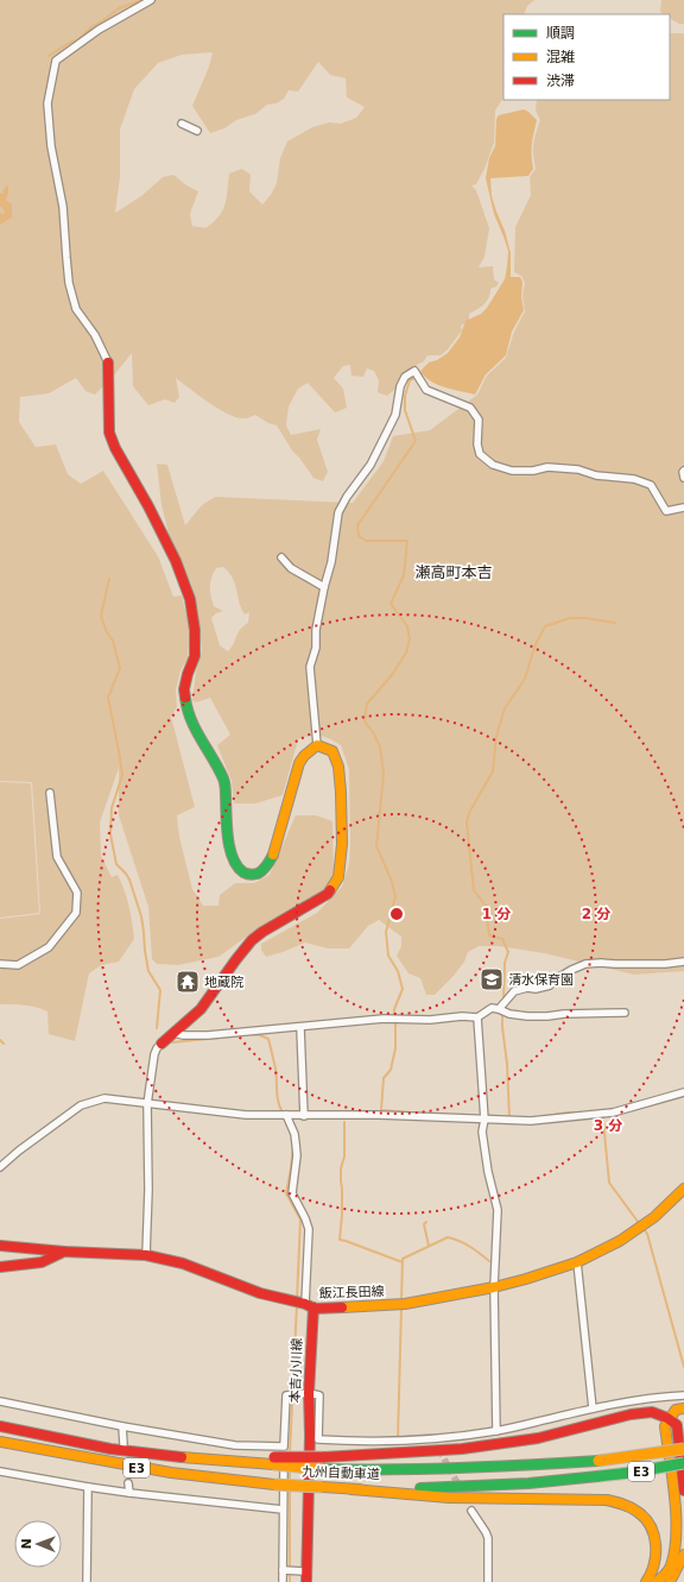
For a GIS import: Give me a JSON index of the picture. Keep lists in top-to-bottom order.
{
  "streets": {
    "main road": [
      "飯江長田線",
      "本吉小川線",
      "E3",
      "九州自動車道"
    ]
  },
  "crossings": [
    ["飯江長田線", "本吉小川線"]
  ],
  "districts": ["瀬高町本吉"],
  "places": {
    "school or university": ["清水保育園"],
    "temple": ["地蔵院"]
  },
  "legend": ["順調", "混雑", "渋滞"],
  "north": "left",
  "rings": ["1 分", "2 分", "3 分"]
}
